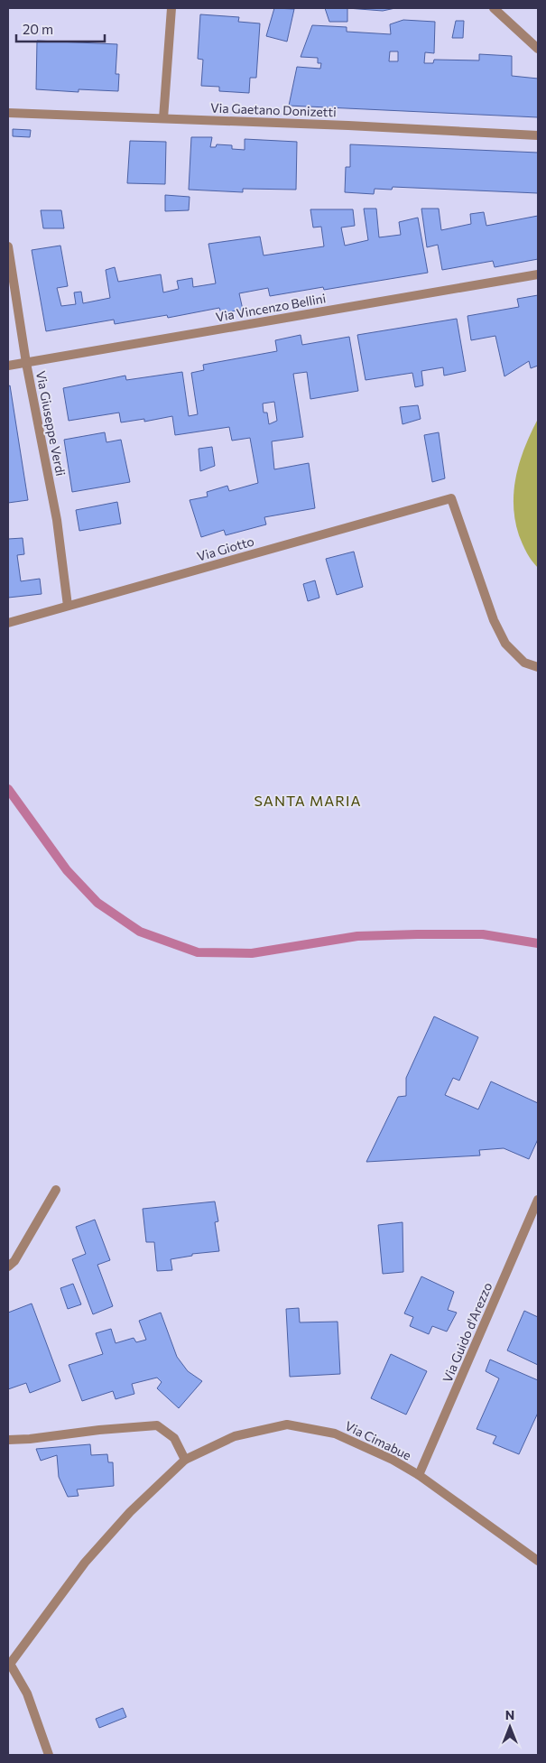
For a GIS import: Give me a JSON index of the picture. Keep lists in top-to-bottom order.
{
  "streets": {
    "street": [
      "Via Gaetano Donizetti",
      "Via Vincenzo Bellini",
      "Via Giuseppe Verdi",
      "Via Giotto",
      "Via Guido d'Arezzo",
      "Via Cimabue"
    ]
  },
  "crossings": [
    ["Via Vincenzo Bellini", "Via Giuseppe Verdi"],
    ["Via Giuseppe Verdi", "Via Giotto"],
    ["Via Guido d'Arezzo", "Via Cimabue"]
  ],
  "districts": ["SANTA MARIA"],
  "scale_bar": "20 m",
  "north": "top"
}
